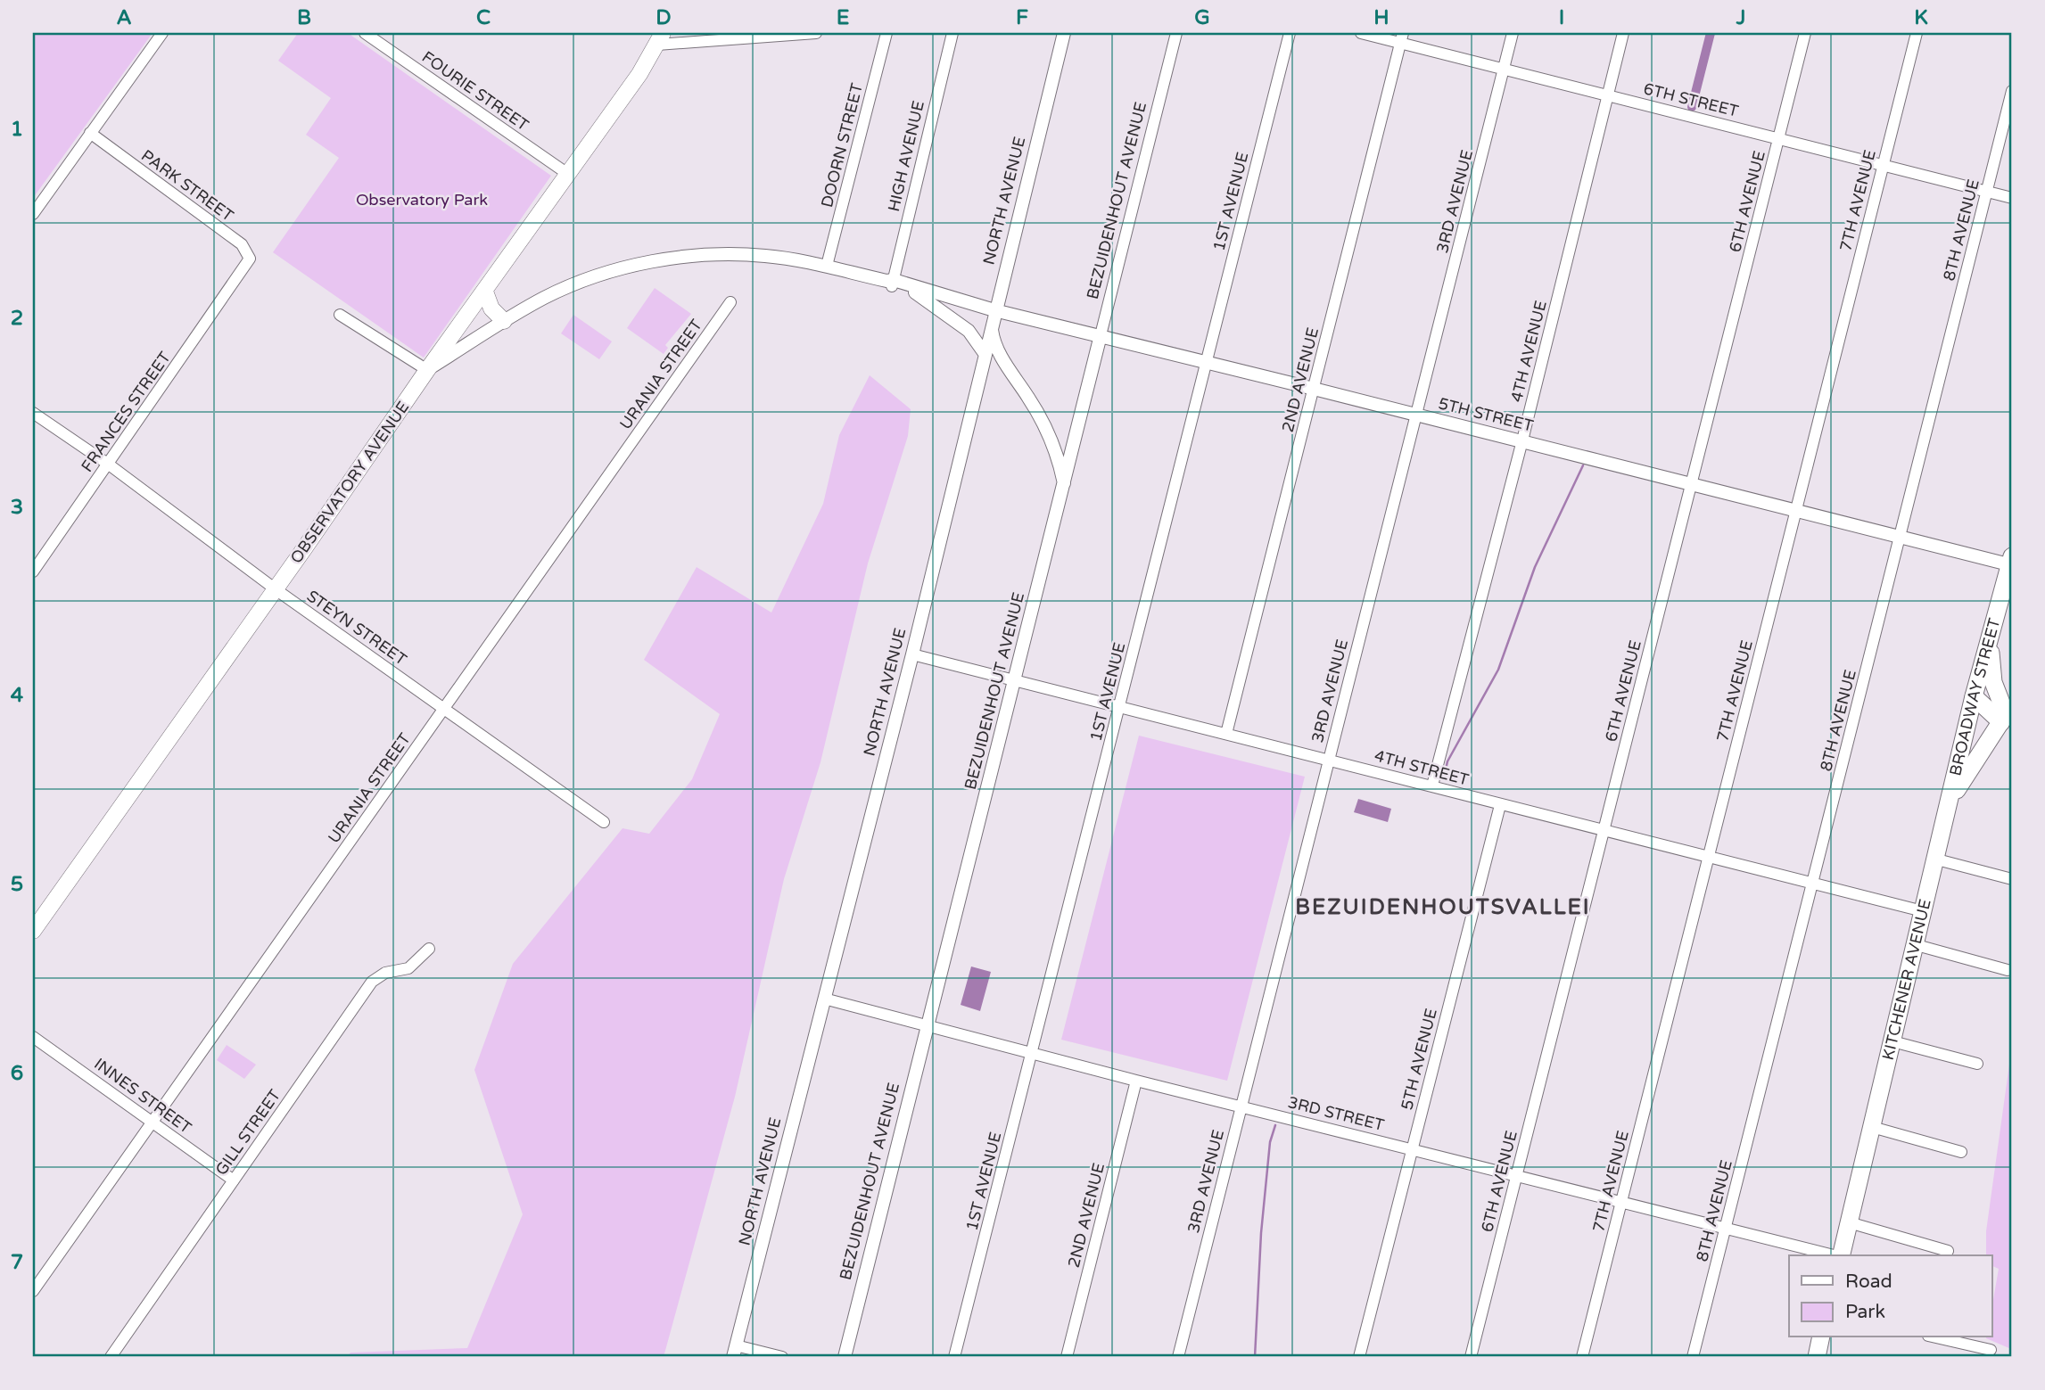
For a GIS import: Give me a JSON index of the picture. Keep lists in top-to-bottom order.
{
  "streets": {
    "main road": ["OBSERVATORY AVENUE", "BROADWAY STREET", "KITCHENER AVENUE"],
    "street": [
      "FOURIE STREET",
      "6TH STREET",
      "DOORN STREET",
      "HIGH AVENUE",
      "PARK STREET",
      "NORTH AVENUE",
      "BEZUIDENHOUT AVENUE",
      "7TH AVENUE",
      "1ST AVENUE",
      "3RD AVENUE",
      "6TH AVENUE",
      "8TH AVENUE",
      "4TH AVENUE",
      "URANIA STREET",
      "2ND AVENUE",
      "FRANCES STREET",
      "5TH STREET",
      "STEYN STREET",
      "4TH STREET",
      "5TH AVENUE",
      "INNES STREET",
      "3RD STREET",
      "GILL STREET"
    ]
  },
  "crossings": [
    ["FOURIE STREET", "OBSERVATORY AVENUE"],
    ["6TH STREET", "7TH AVENUE"],
    ["6TH STREET", "3RD AVENUE"],
    ["6TH STREET", "6TH AVENUE"],
    ["6TH STREET", "8TH AVENUE"],
    ["6TH STREET", "4TH AVENUE"],
    ["6TH STREET", "2ND AVENUE"],
    ["HIGH AVENUE", "5TH STREET"],
    ["PARK STREET", "FRANCES STREET"],
    ["NORTH AVENUE", "5TH STREET"],
    ["NORTH AVENUE", "4TH STREET"],
    ["NORTH AVENUE", "3RD STREET"],
    ["BEZUIDENHOUT AVENUE", "5TH STREET"],
    ["BEZUIDENHOUT AVENUE", "4TH STREET"],
    ["BEZUIDENHOUT AVENUE", "3RD STREET"],
    ["7TH AVENUE", "5TH STREET"],
    ["7TH AVENUE", "4TH STREET"],
    ["7TH AVENUE", "3RD STREET"],
    ["1ST AVENUE", "5TH STREET"],
    ["1ST AVENUE", "4TH STREET"],
    ["1ST AVENUE", "3RD STREET"],
    ["3RD AVENUE", "5TH STREET"],
    ["3RD AVENUE", "4TH STREET"],
    ["3RD AVENUE", "3RD STREET"],
    ["6TH AVENUE", "5TH STREET"],
    ["6TH AVENUE", "4TH STREET"],
    ["6TH AVENUE", "3RD STREET"],
    ["8TH AVENUE", "5TH STREET"],
    ["8TH AVENUE", "4TH STREET"],
    ["8TH AVENUE", "3RD STREET"],
    ["4TH AVENUE", "5TH STREET"],
    ["4TH AVENUE", "4TH STREET"],
    ["URANIA STREET", "STEYN STREET"],
    ["URANIA STREET", "INNES STREET"],
    ["2ND AVENUE", "5TH STREET"],
    ["2ND AVENUE", "4TH STREET"],
    ["2ND AVENUE", "3RD STREET"],
    ["FRANCES STREET", "STEYN STREET"],
    ["5TH STREET", "BROADWAY STREET"],
    ["OBSERVATORY AVENUE", "STEYN STREET"],
    ["BROADWAY STREET", "KITCHENER AVENUE"],
    ["4TH STREET", "KITCHENER AVENUE"],
    ["4TH STREET", "5TH AVENUE"],
    ["5TH AVENUE", "3RD STREET"],
    ["INNES STREET", "GILL STREET"]
  ],
  "districts": ["BEZUIDENHOUTSVALLEI"],
  "parks": ["Observatory Park"],
  "legend": ["Road", "Park"],
  "grid": {
    "columns": [
      "A",
      "B",
      "C",
      "D",
      "E",
      "F",
      "G",
      "H",
      "I",
      "J",
      "K"
    ],
    "rows": [
      "1",
      "2",
      "3",
      "4",
      "5",
      "6",
      "7"
    ]
  }
}
